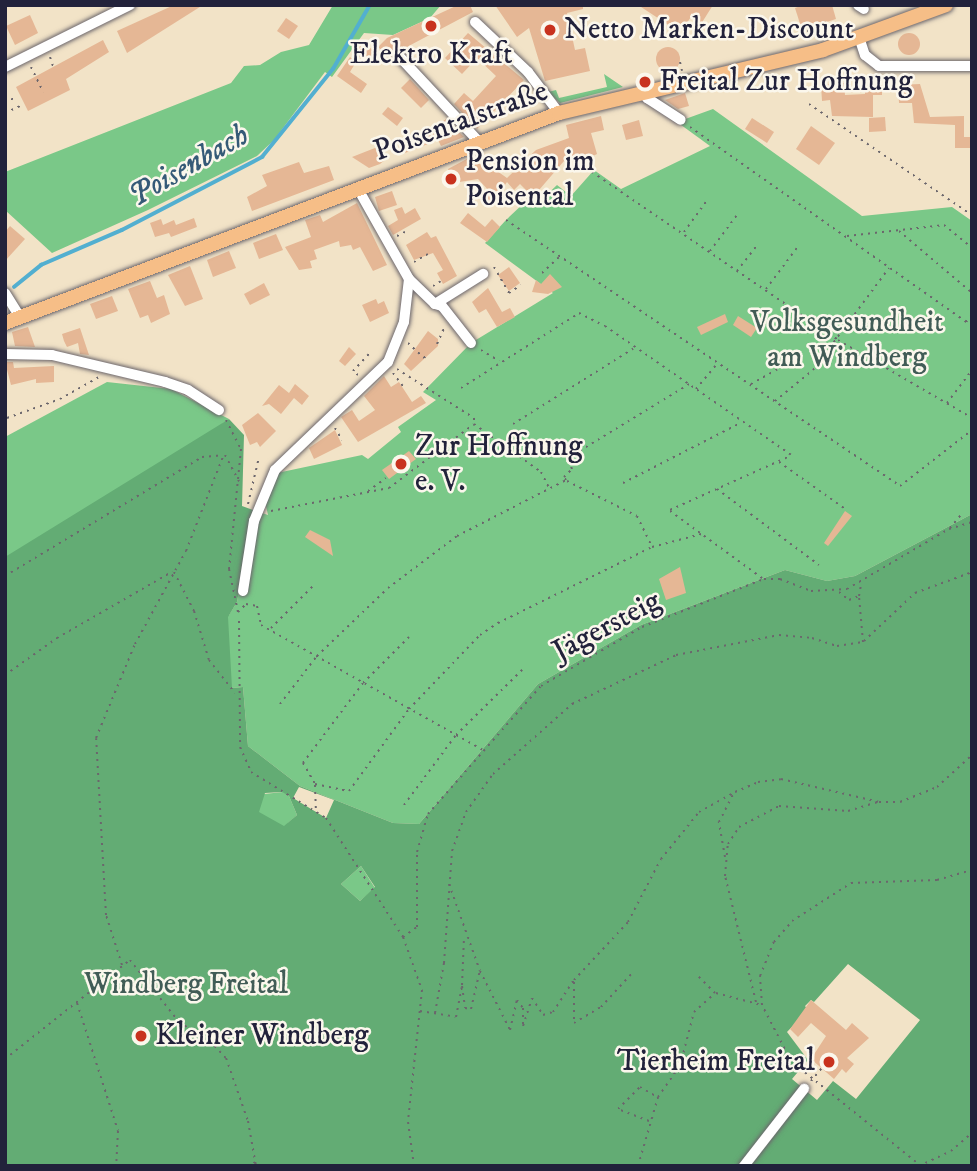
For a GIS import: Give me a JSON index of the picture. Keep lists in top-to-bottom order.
{
  "streets": {
    "main road": ["Poisentalstraße"],
    "path": ["Jägersteig"]
  },
  "water": ["Poisenbach"],
  "parks": ["Volksgesundheit am Windberg", "Windberg Freital"],
  "places": [
    "Elektro Kraft",
    "Netto Marken-Discount",
    "Freital Zur Hoffnung",
    "Pension im Poisental",
    "Zur Hoffnung e. V.",
    "Kleiner Windberg",
    "Tierheim Freital"
  ]
}
